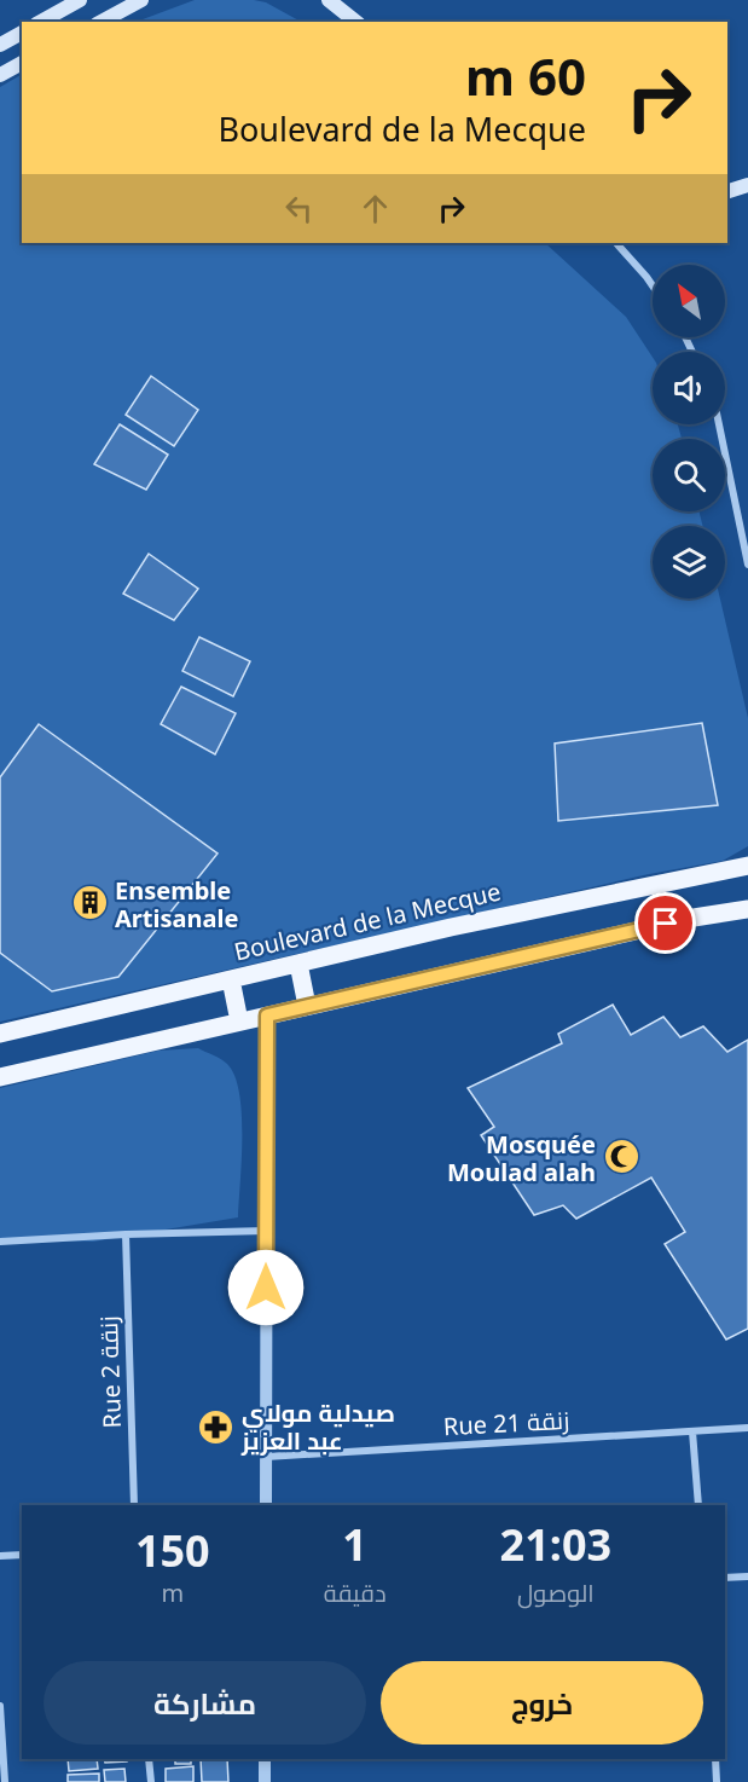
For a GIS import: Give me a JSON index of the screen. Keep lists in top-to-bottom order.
{
  "streets": {
    "main road": ["Boulevard de la Mecque"],
    "street": ["Rue 2 زنقة", "Rue 21 زنقة"]
  },
  "places": {
    "building": ["Ensemble Artisanale"],
    "mosque": ["Mosquée Moulad alah"],
    "pharmacy": ["صيدلية مولاي عبد العزيز"]
  },
  "north": "top left",
  "page": {
    "turn": ["60 m", "Boulevard de la Mecque"],
    "eta": [
      "21:03",
      "الوصول",
      "1",
      "دقيقة",
      "150",
      "m"
    ],
    "buttons": ["خروج", "مشاركة"]
  }
}
